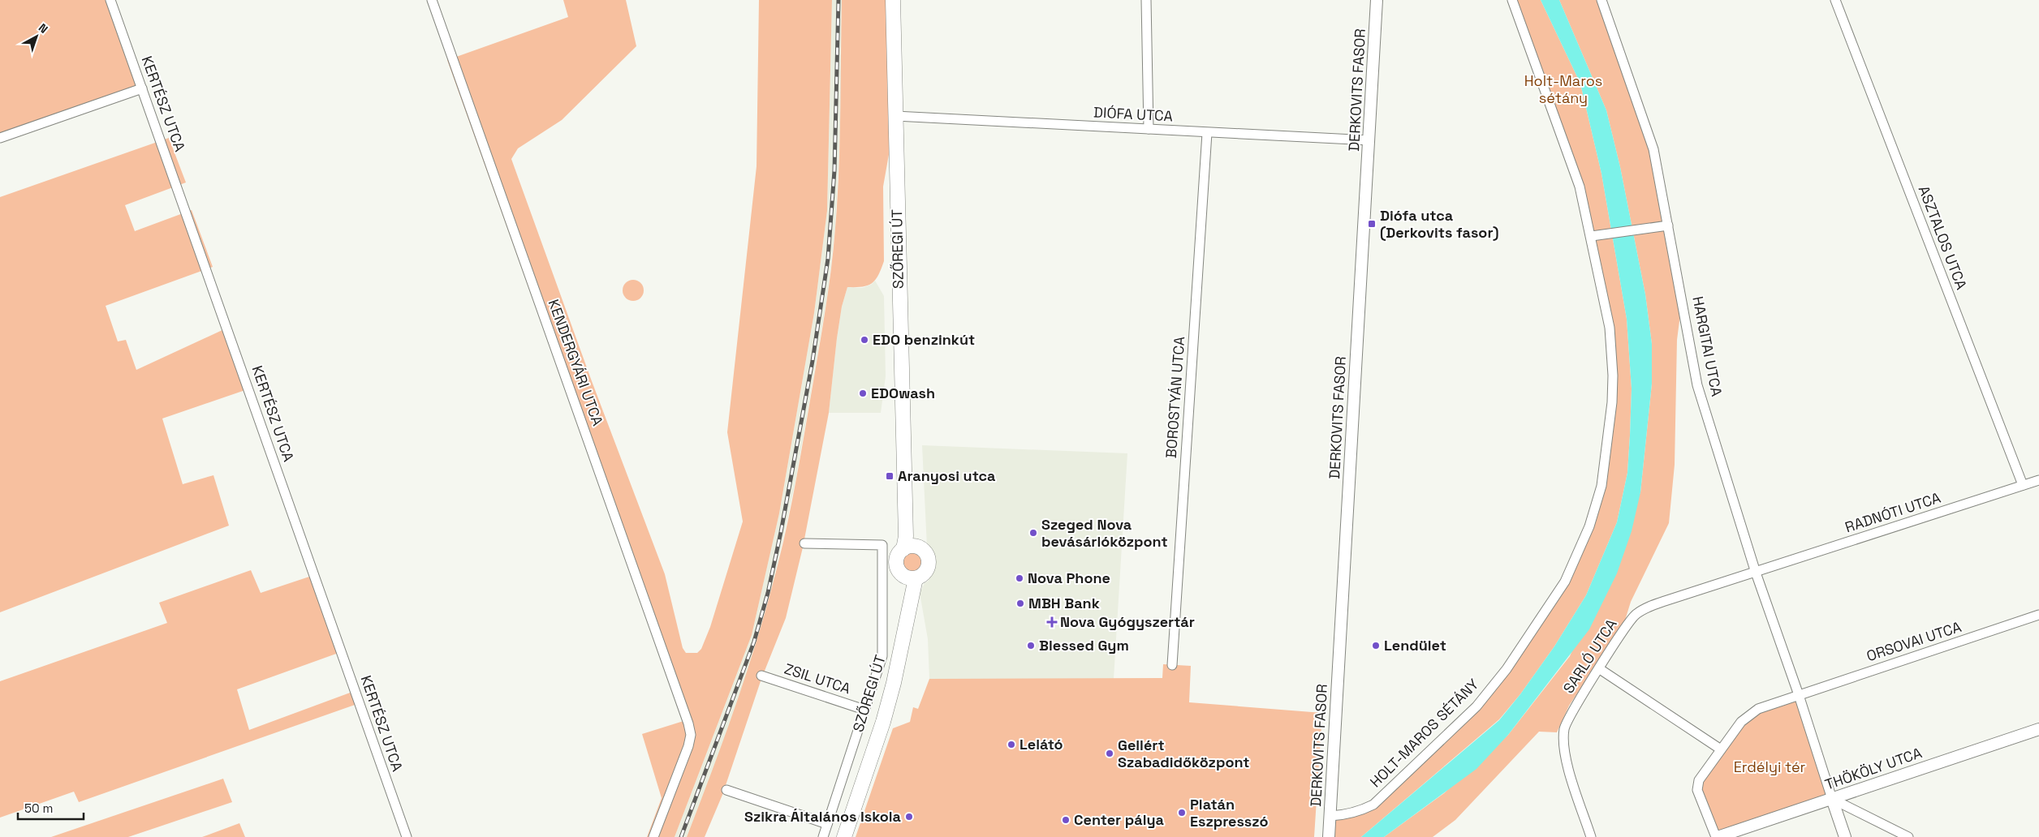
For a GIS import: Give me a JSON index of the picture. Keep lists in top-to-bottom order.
{
  "streets": {
    "main road": ["SZŐREGI ÚT"],
    "street": [
      "DERKOVITS FASOR",
      "KERTÉSZ UTCA",
      "DIÓFA UTCA",
      "ASZTALOS UTCA",
      "HARGITAI UTCA",
      "KENDERGYÁRI UTCA",
      "BOROSTYÁN UTCA",
      "RADNÓTI UTCA",
      "ORSOVAI UTCA",
      "SARLÓ UTCA",
      "ZSIL UTCA",
      "HOLT-MAROS SÉTÁNY",
      "THÖKÖLY UTCA"
    ]
  },
  "crossings": [
    ["DERKOVITS FASOR", "DIÓFA UTCA"],
    ["DERKOVITS FASOR", "HOLT-MAROS SÉTÁNY"],
    ["DIÓFA UTCA", "SZŐREGI ÚT"],
    ["DIÓFA UTCA", "BOROSTYÁN UTCA"],
    ["ASZTALOS UTCA", "RADNÓTI UTCA"],
    ["SZŐREGI ÚT", "ZSIL UTCA"],
    ["HARGITAI UTCA", "RADNÓTI UTCA"],
    ["HARGITAI UTCA", "ORSOVAI UTCA"],
    ["HARGITAI UTCA", "SARLÓ UTCA"],
    ["RADNÓTI UTCA", "SARLÓ UTCA"]
  ],
  "parks": ["Holt-Maros sétány", "Erdélyi tér"],
  "places": {
    "transit": ["Diófa utca (Derkovits fasor)", "Aranyosi utca"],
    "other": [
      "EDO benzinkút",
      "EDOwash",
      "Szeged Nova bevásárlóközpont",
      "Nova Phone",
      "MBH Bank",
      "Blessed Gym",
      "Lendület",
      "Lelátó",
      "Gellért Szabadidőközpont",
      "Platán Eszpresszó",
      "Szikra Általános Iskola",
      "Center pálya"
    ],
    "health": ["Nova Gyógyszertár"]
  },
  "scale_bar": "50 m",
  "north": "top right"
}
